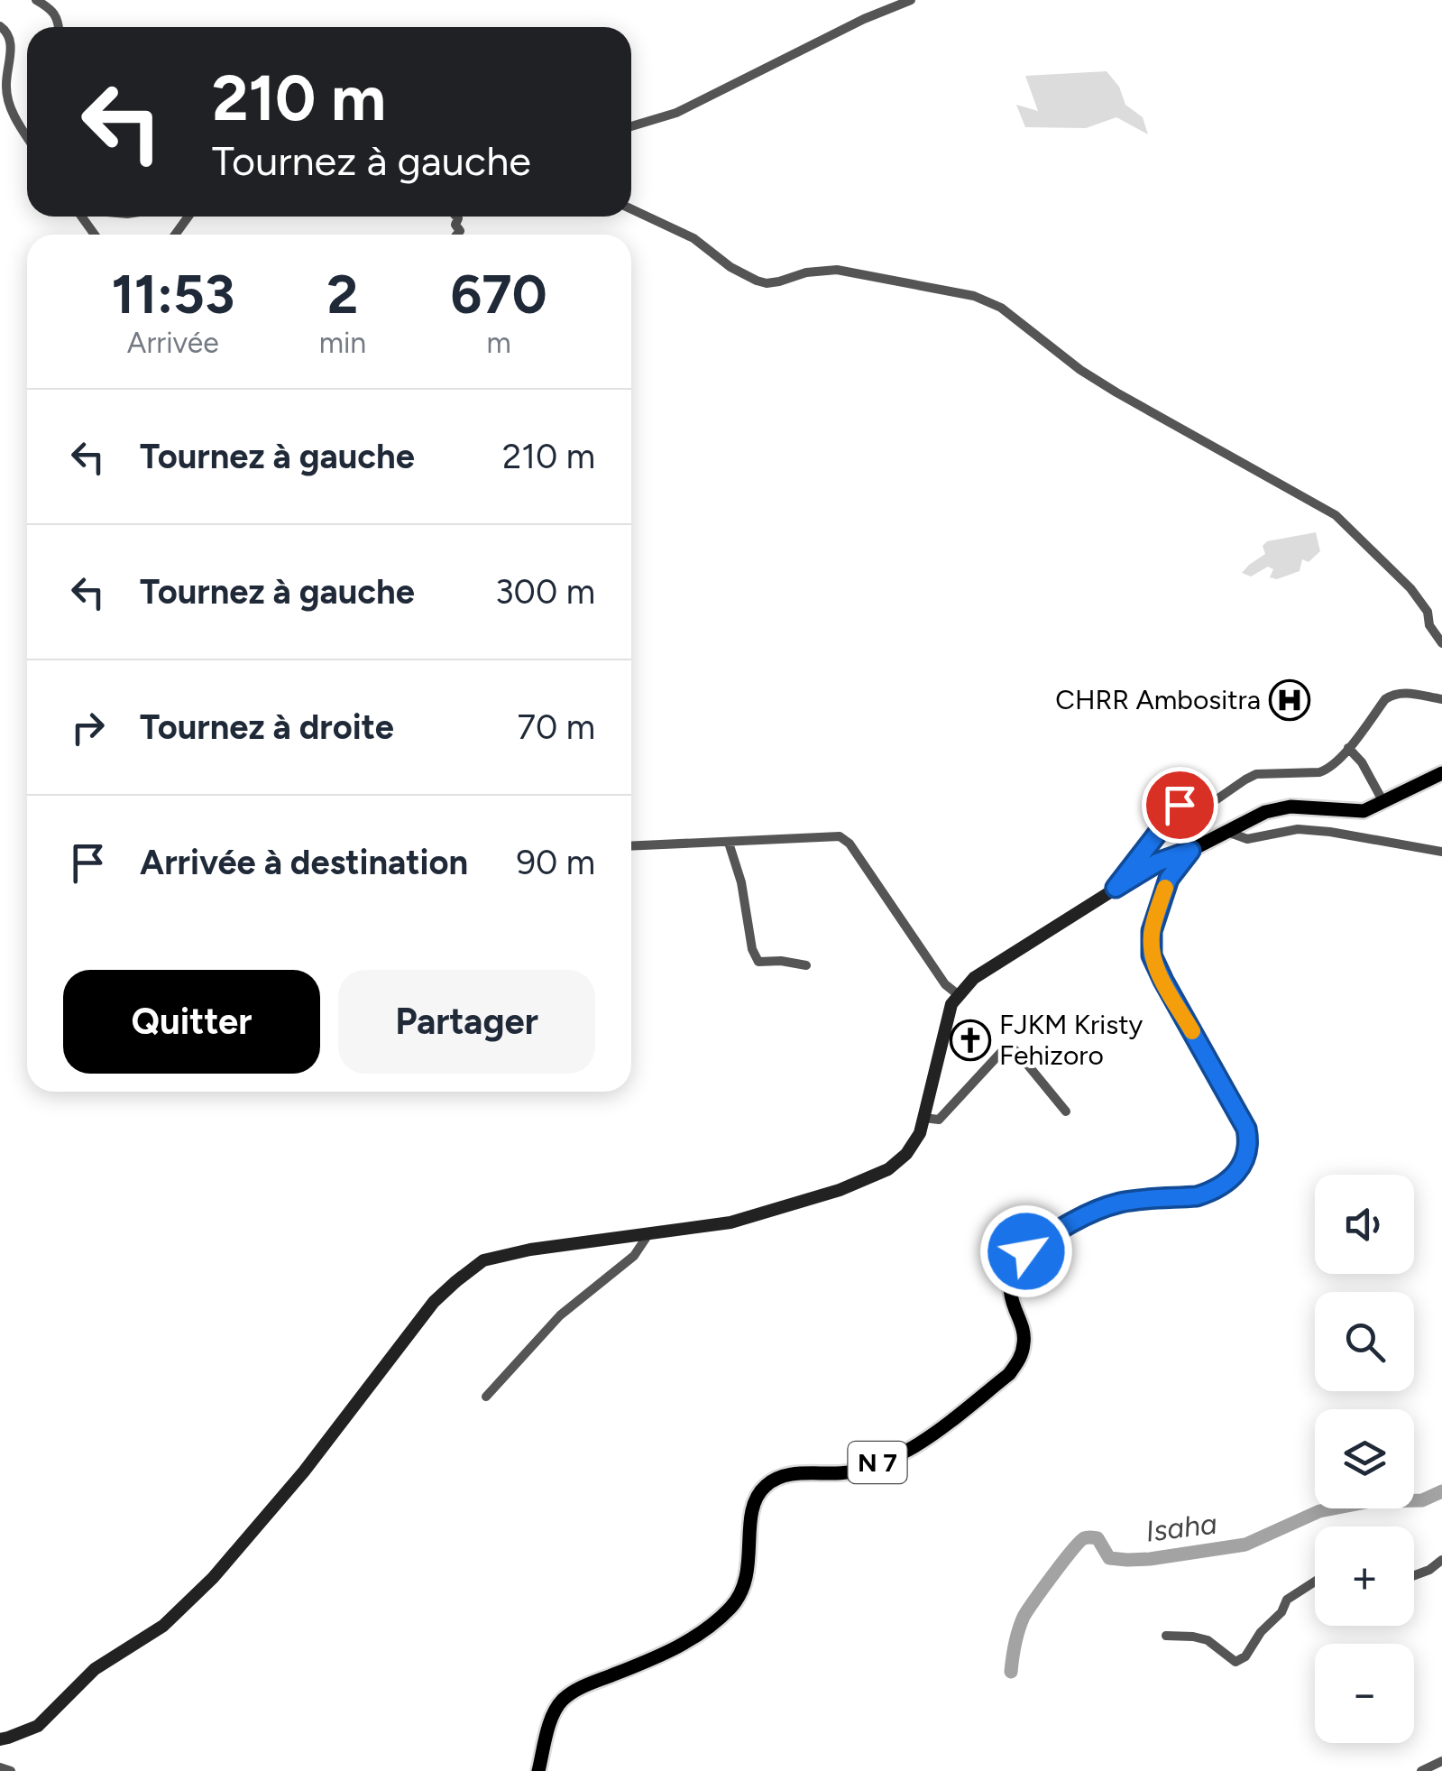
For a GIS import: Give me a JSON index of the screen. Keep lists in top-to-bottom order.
{
  "streets": {
    "main road": ["N 7"]
  },
  "water": ["Isaha"],
  "places": {
    "hospital": ["CHRR Ambositra"],
    "church": ["FJKM Kristy Fehizoro"]
  },
  "page": {
    "turn": ["210 m", "Tournez à gauche"],
    "eta": [
      "11:53",
      "Arrivée",
      "2",
      "min",
      "670",
      "m"
    ],
    "list": [
      {
        "name": "Tournez à gauche",
        "value": "210 m"
      },
      {
        "name": "Tournez à gauche",
        "value": "300 m"
      },
      {
        "name": "Tournez à droite",
        "value": "70 m"
      },
      {
        "name": "Arrivée à destination",
        "value": "90 m"
      }
    ],
    "buttons": ["Quitter", "Partager"],
    "map_buttons": ["+", "−"]
  }
}
